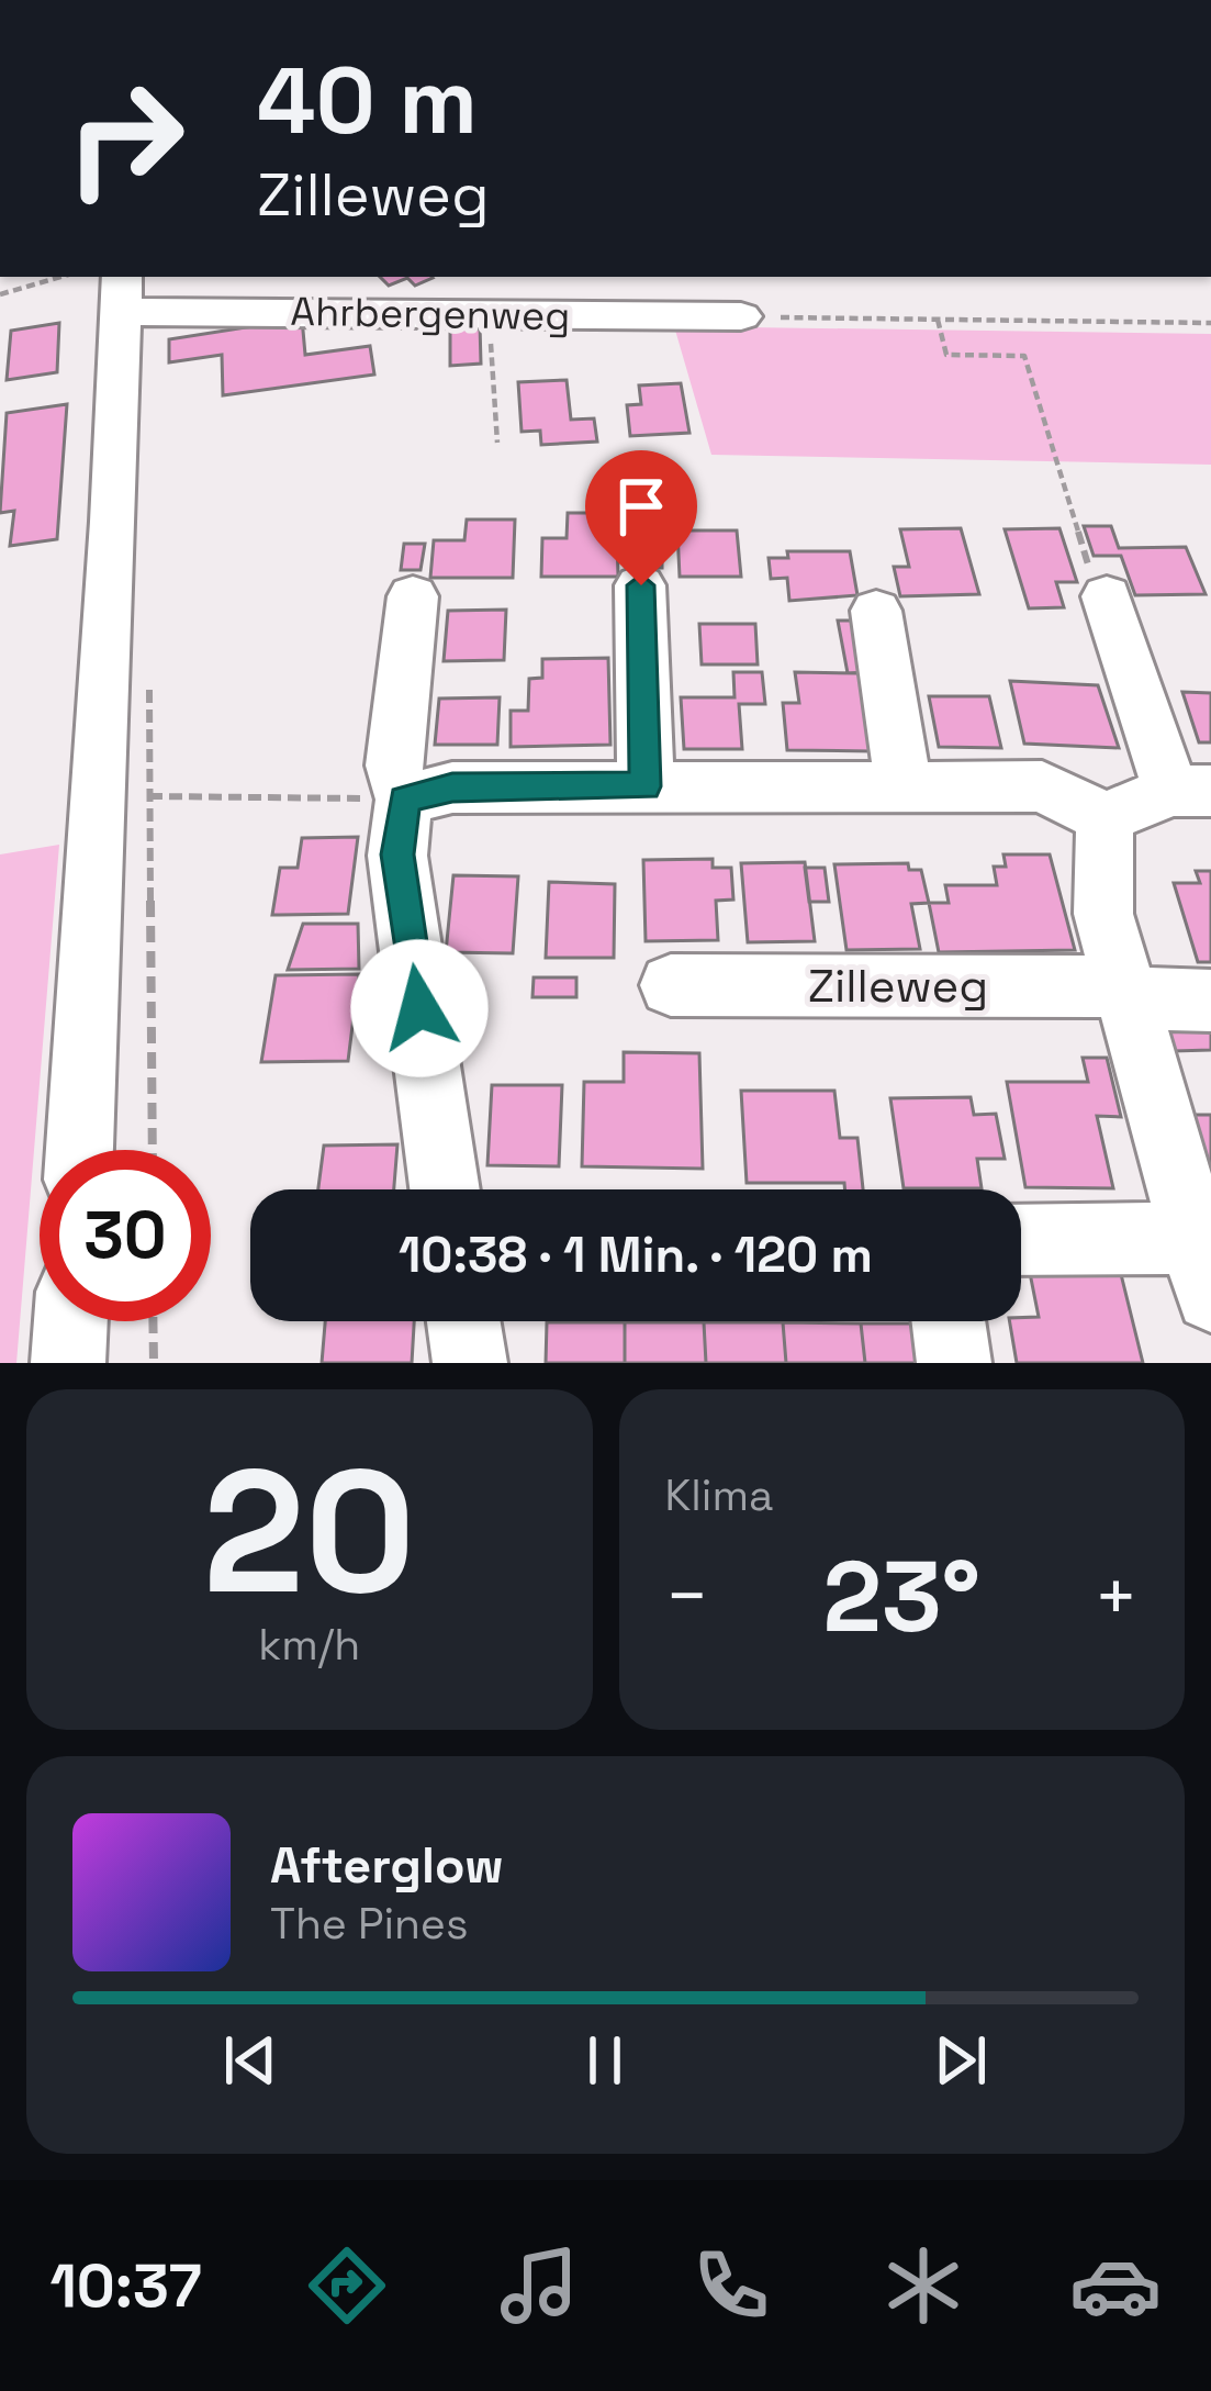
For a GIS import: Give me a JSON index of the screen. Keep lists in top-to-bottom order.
{
  "streets": {
    "street": ["Ahrbergenweg", "Zilleweg"]
  },
  "page": {
    "turn": ["40 m", "Zilleweg"],
    "limit": "30",
    "trip": "10:38 · 1 Min. · 120 m",
    "tile": [
      ["20", "km/h"],
      "Klima"
    ],
    "heat": ["−", "23°", "+"],
    "song": ["Afterglow", "The Pines"],
    "tabs": "10:37"
  }
}
